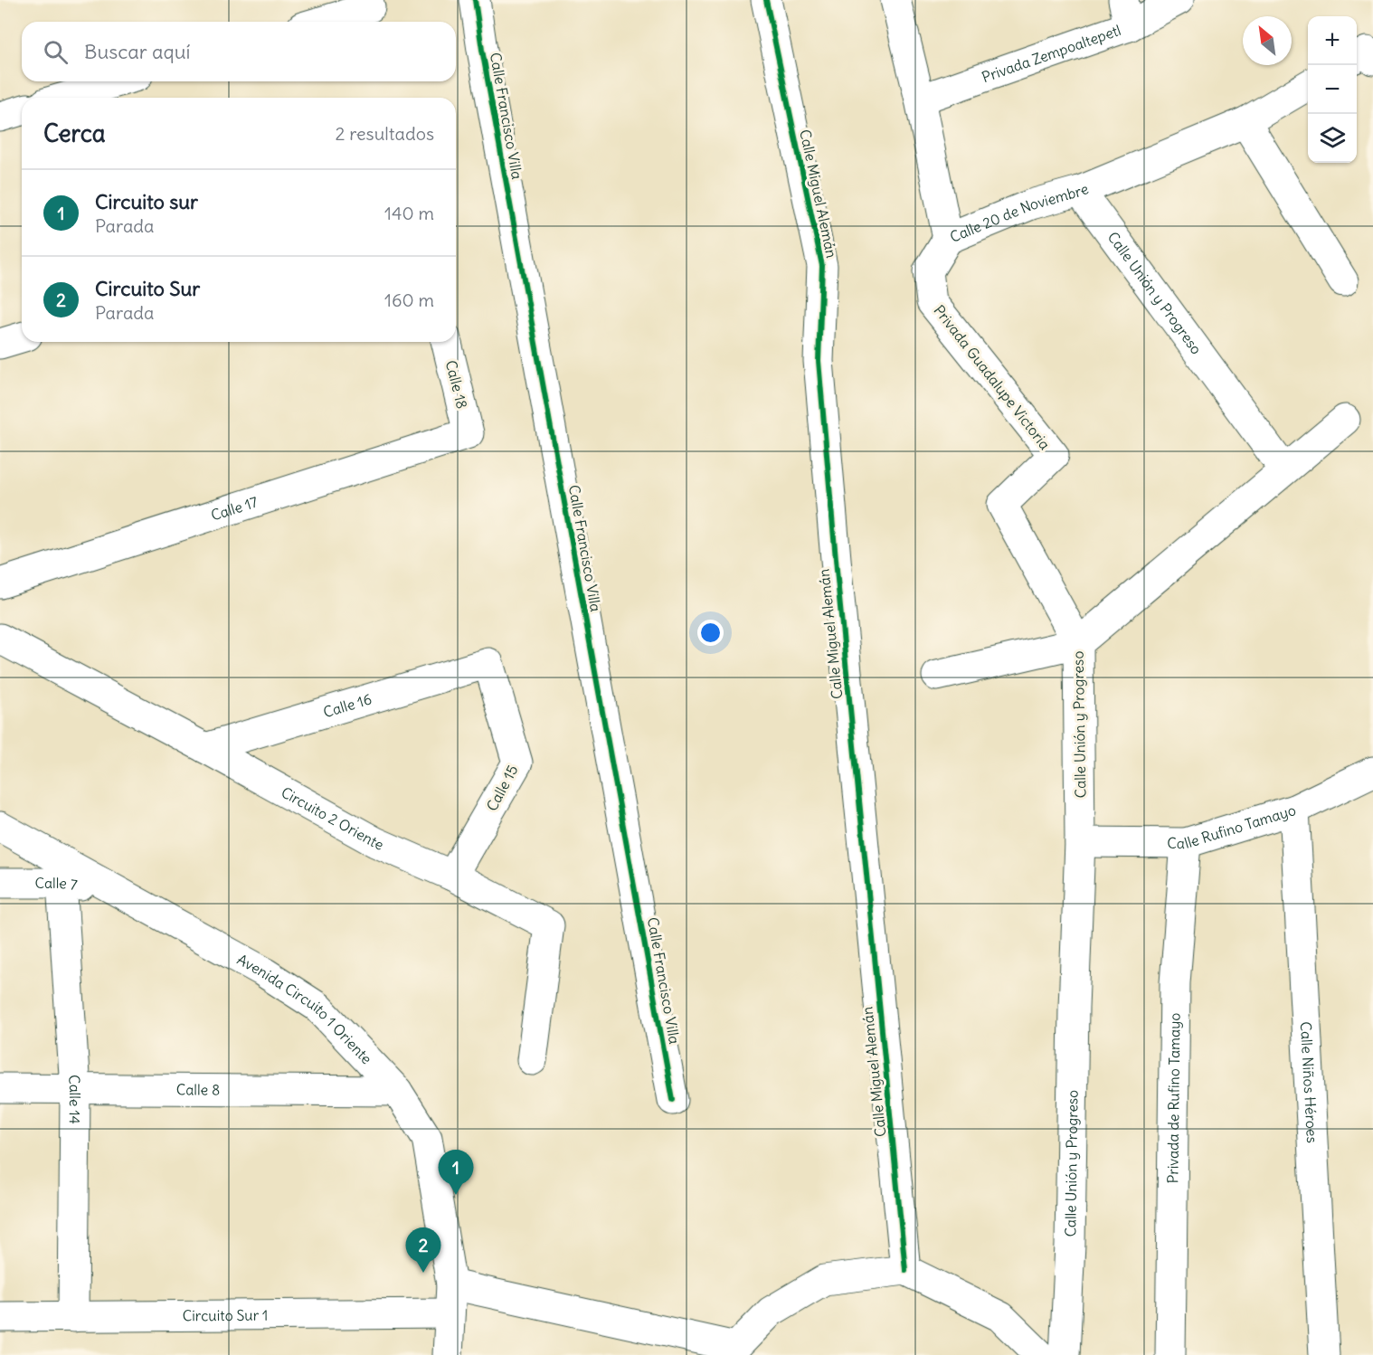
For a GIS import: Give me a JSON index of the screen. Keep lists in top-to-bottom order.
{
  "streets": {
    "street": [
      "Privada Zempoaltepetl",
      "Calle Francisco Villa",
      "Calle Miguel Alemán",
      "Calle 20 de Noviembre",
      "Calle Unión y Progreso",
      "Privada Guadalupe Victoria",
      "Calle 18",
      "Calle 17",
      "Calle 16",
      "Calle 15",
      "Circuito 2 Oriente",
      "Calle Rufino Tamayo",
      "Calle 7",
      "Avenida Circuito 1 Oriente",
      "Calle Niños Héroes",
      "Calle 8",
      "Privada de Rufino Tamayo",
      "Calle 14",
      "Circuito Sur 1"
    ]
  },
  "crossings": [
    ["Privada Zempoaltepetl", "Calle 20 de Noviembre"],
    ["Calle 20 de Noviembre", "Calle Unión y Progreso"],
    ["Calle 20 de Noviembre", "Privada Guadalupe Victoria"],
    ["Calle Unión y Progreso", "Privada Guadalupe Victoria"],
    ["Calle Unión y Progreso", "Calle Rufino Tamayo"],
    ["Calle 18", "Calle 17"],
    ["Calle 16", "Calle 15"],
    ["Calle 16", "Circuito 2 Oriente"],
    ["Calle 15", "Circuito 2 Oriente"],
    ["Calle Rufino Tamayo", "Calle Niños Héroes"],
    ["Calle Rufino Tamayo", "Privada de Rufino Tamayo"],
    ["Calle 7", "Avenida Circuito 1 Oriente"],
    ["Calle 7", "Calle 14"],
    ["Avenida Circuito 1 Oriente", "Calle 8"],
    ["Avenida Circuito 1 Oriente", "Circuito Sur 1"],
    ["Calle 8", "Calle 14"],
    ["Calle 14", "Circuito Sur 1"]
  ],
  "north": "top left",
  "page": {
    "map_buttons": ["+", "−"],
    "search": "Buscar aquí",
    "heading": ["Cerca", "2 resultados"],
    "list": [
      {
        "mark": "1",
        "name": "Circuito sur",
        "note": "Parada",
        "value": "140 m"
      },
      {
        "mark": "2",
        "name": "Circuito Sur",
        "note": "Parada",
        "value": "160 m"
      }
    ],
    "pins": ["1", "2"]
  }
}
